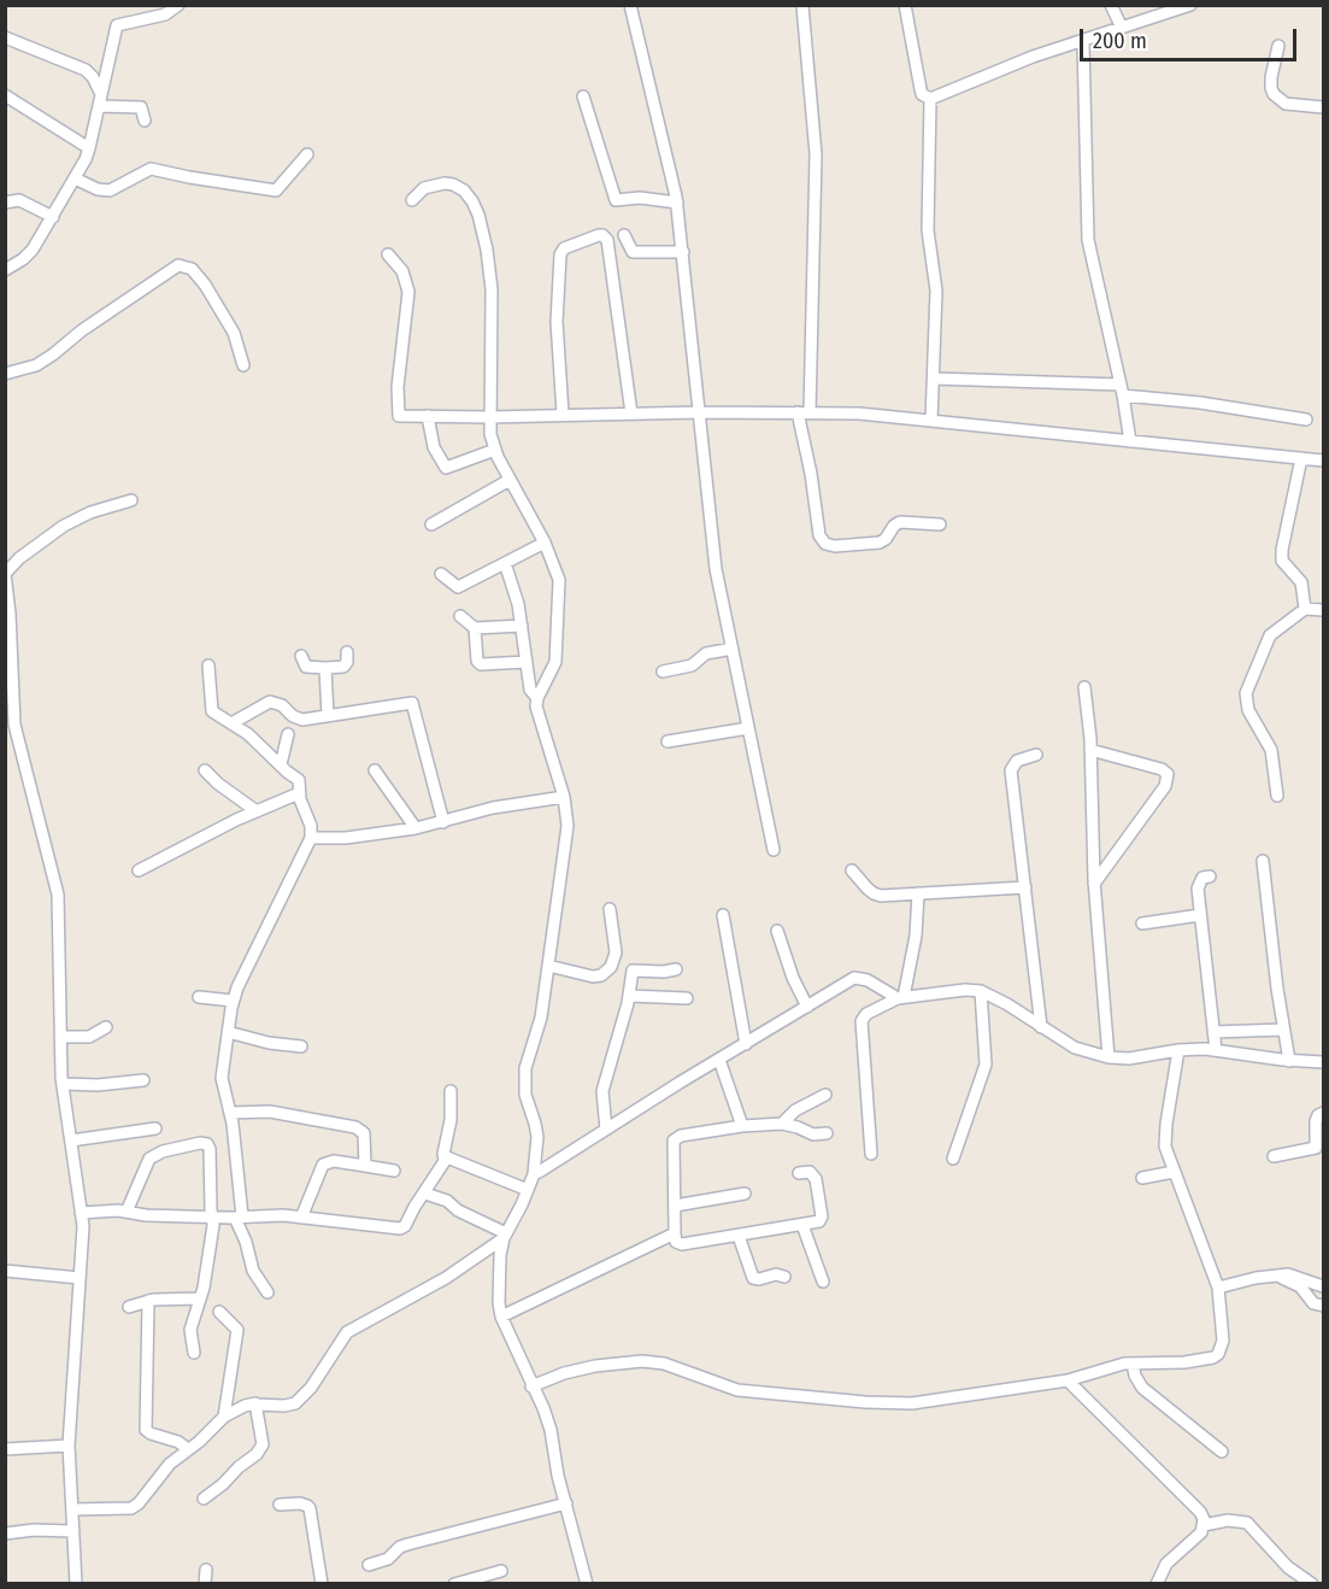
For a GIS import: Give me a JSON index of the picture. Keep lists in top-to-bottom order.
{
  "scale_bar": "200 m"
}
